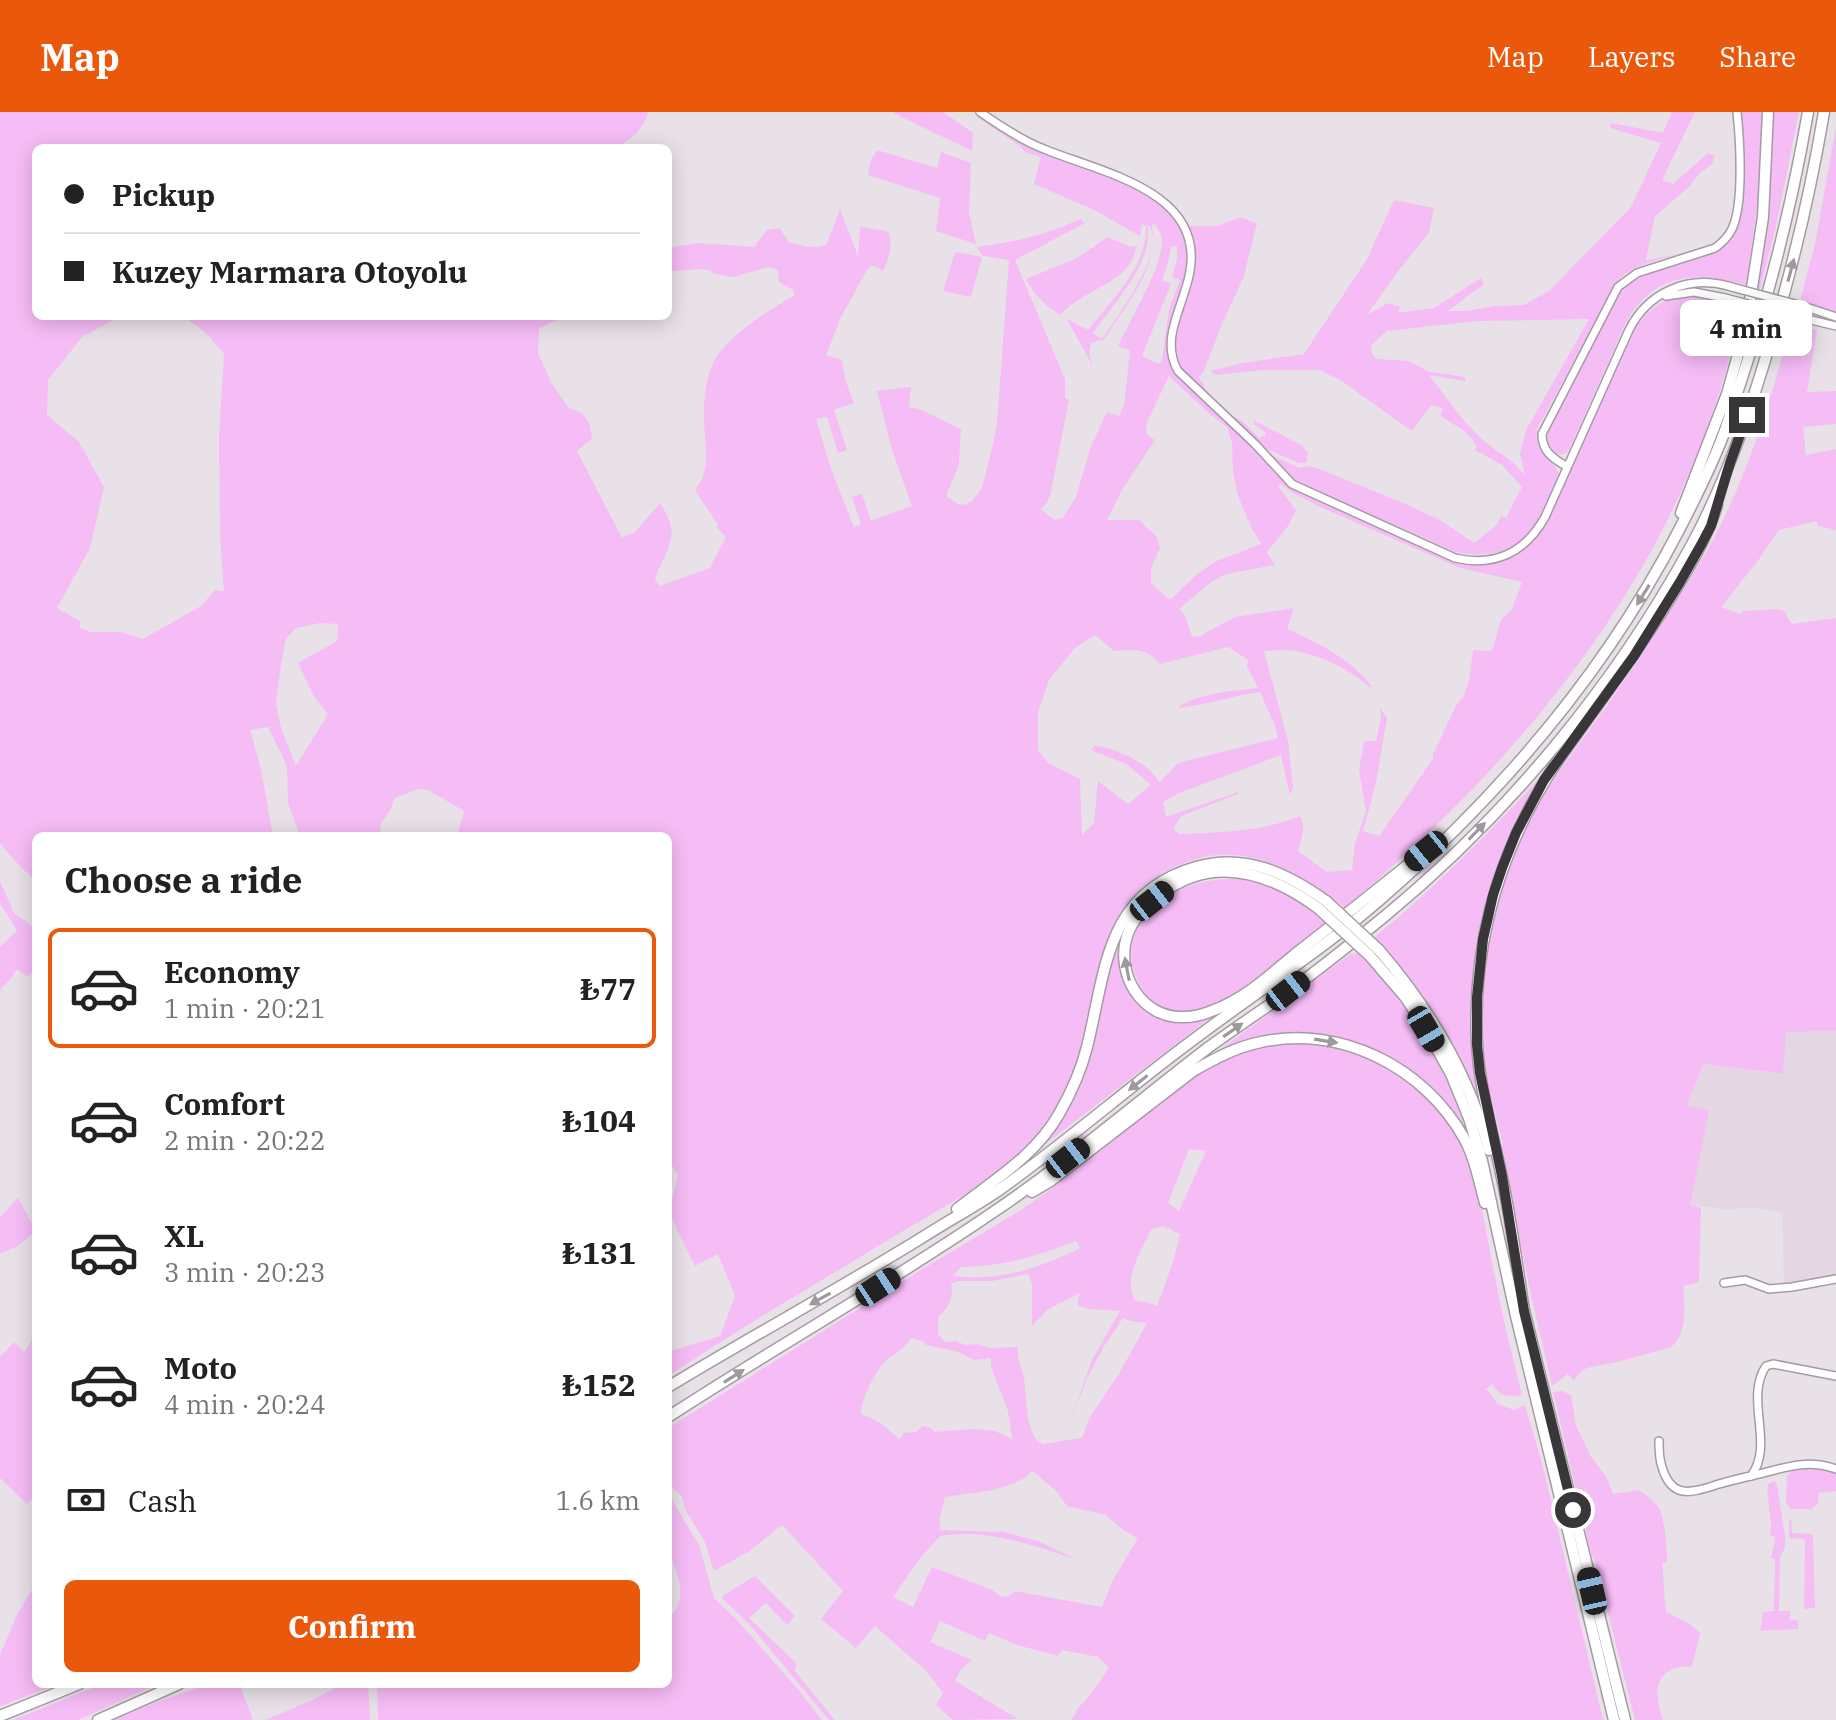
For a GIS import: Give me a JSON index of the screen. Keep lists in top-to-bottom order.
{
  "page": {
    "header": "Map",
    "nav": ["Map", "Layers", "Share"],
    "banner": ["Pickup", "Kuzey Marmara Otoyolu"],
    "bubble": "4 min",
    "heading": "Choose a ride",
    "list": [
      {
        "name": "Economy",
        "note": "1 min · 20:21",
        "value": "₺77"
      },
      {
        "name": "Comfort",
        "note": "2 min · 20:22",
        "value": "₺104"
      },
      {
        "name": "XL",
        "note": "3 min · 20:23",
        "value": "₺131"
      },
      {
        "name": "Moto",
        "note": "4 min · 20:24",
        "value": "₺152"
      }
    ],
    "pay": ["Cash", "1.6 km"],
    "buttons": "Confirm"
  }
}
